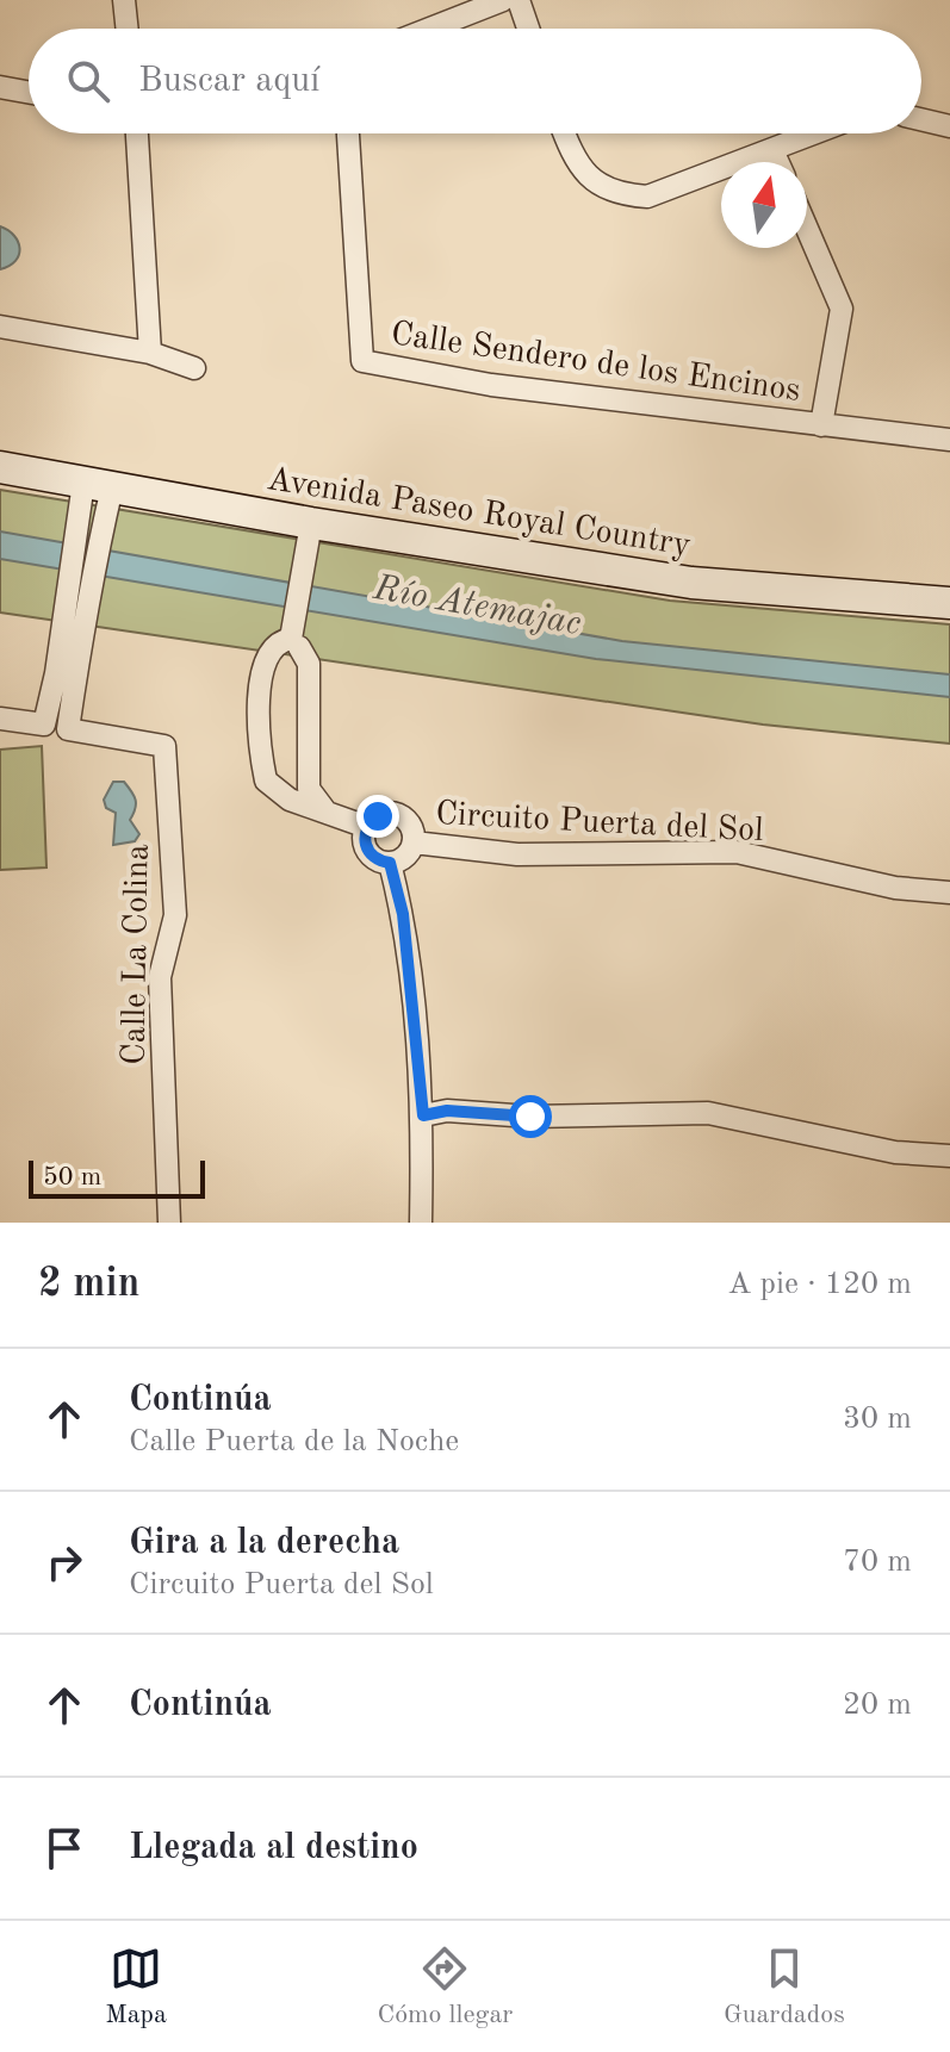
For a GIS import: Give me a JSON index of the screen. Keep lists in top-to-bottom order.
{
  "streets": {
    "street": [
      "Calle Sendero de los Encinos",
      "Avenida Paseo Royal Country",
      "Circuito Puerta del Sol",
      "Calle La Colina"
    ]
  },
  "crossings": [
    ["Avenida Paseo Royal Country", "Calle La Colina"]
  ],
  "water": ["Río Atemajac"],
  "scale_bar": "50 m",
  "north": "top",
  "page": {
    "search": "Buscar aquí",
    "scale": "50 m",
    "heading": ["2 min", "A pie · 120 m"],
    "list": [
      ["Continúa", "Calle Puerta de la Noche", "30 m"],
      ["Gira a la derecha", "Circuito Puerta del Sol", "70 m"],
      ["Continúa", "20 m"],
      "Llegada al destino"
    ],
    "nav": ["Mapa", "Cómo llegar", "Guardados"]
  }
}
